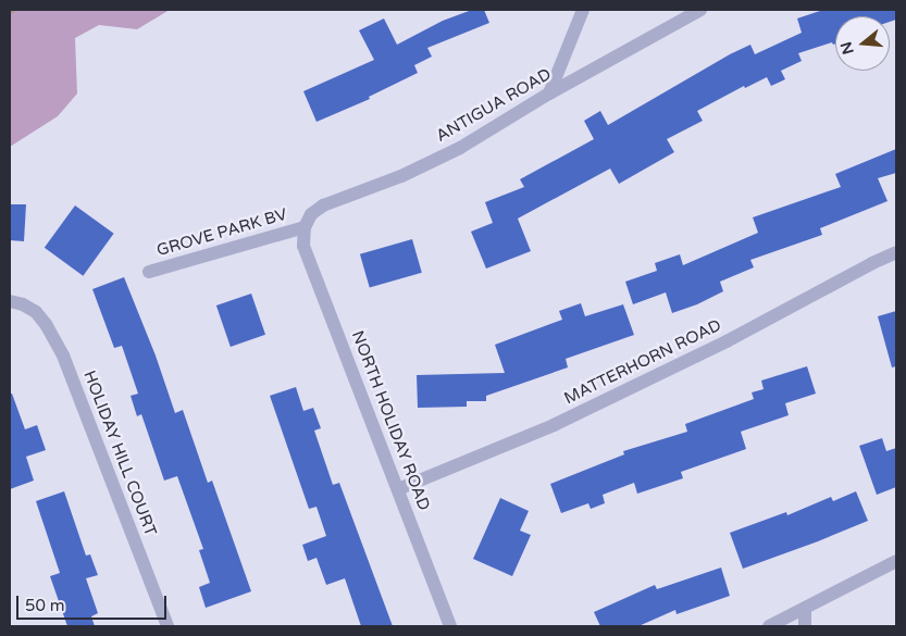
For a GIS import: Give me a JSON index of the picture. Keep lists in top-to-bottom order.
{
  "streets": {
    "street": [
      "ANTIGUA ROAD",
      "GROVE PARK BV",
      "MATTERHORN ROAD",
      "NORTH HOLIDAY ROAD",
      "HOLIDAY HILL COURT"
    ]
  },
  "crossings": [
    ["ANTIGUA ROAD", "GROVE PARK BV"],
    ["ANTIGUA ROAD", "NORTH HOLIDAY ROAD"],
    ["GROVE PARK BV", "NORTH HOLIDAY ROAD"],
    ["MATTERHORN ROAD", "NORTH HOLIDAY ROAD"]
  ],
  "scale_bar": "50 m",
  "north": "left"
}
